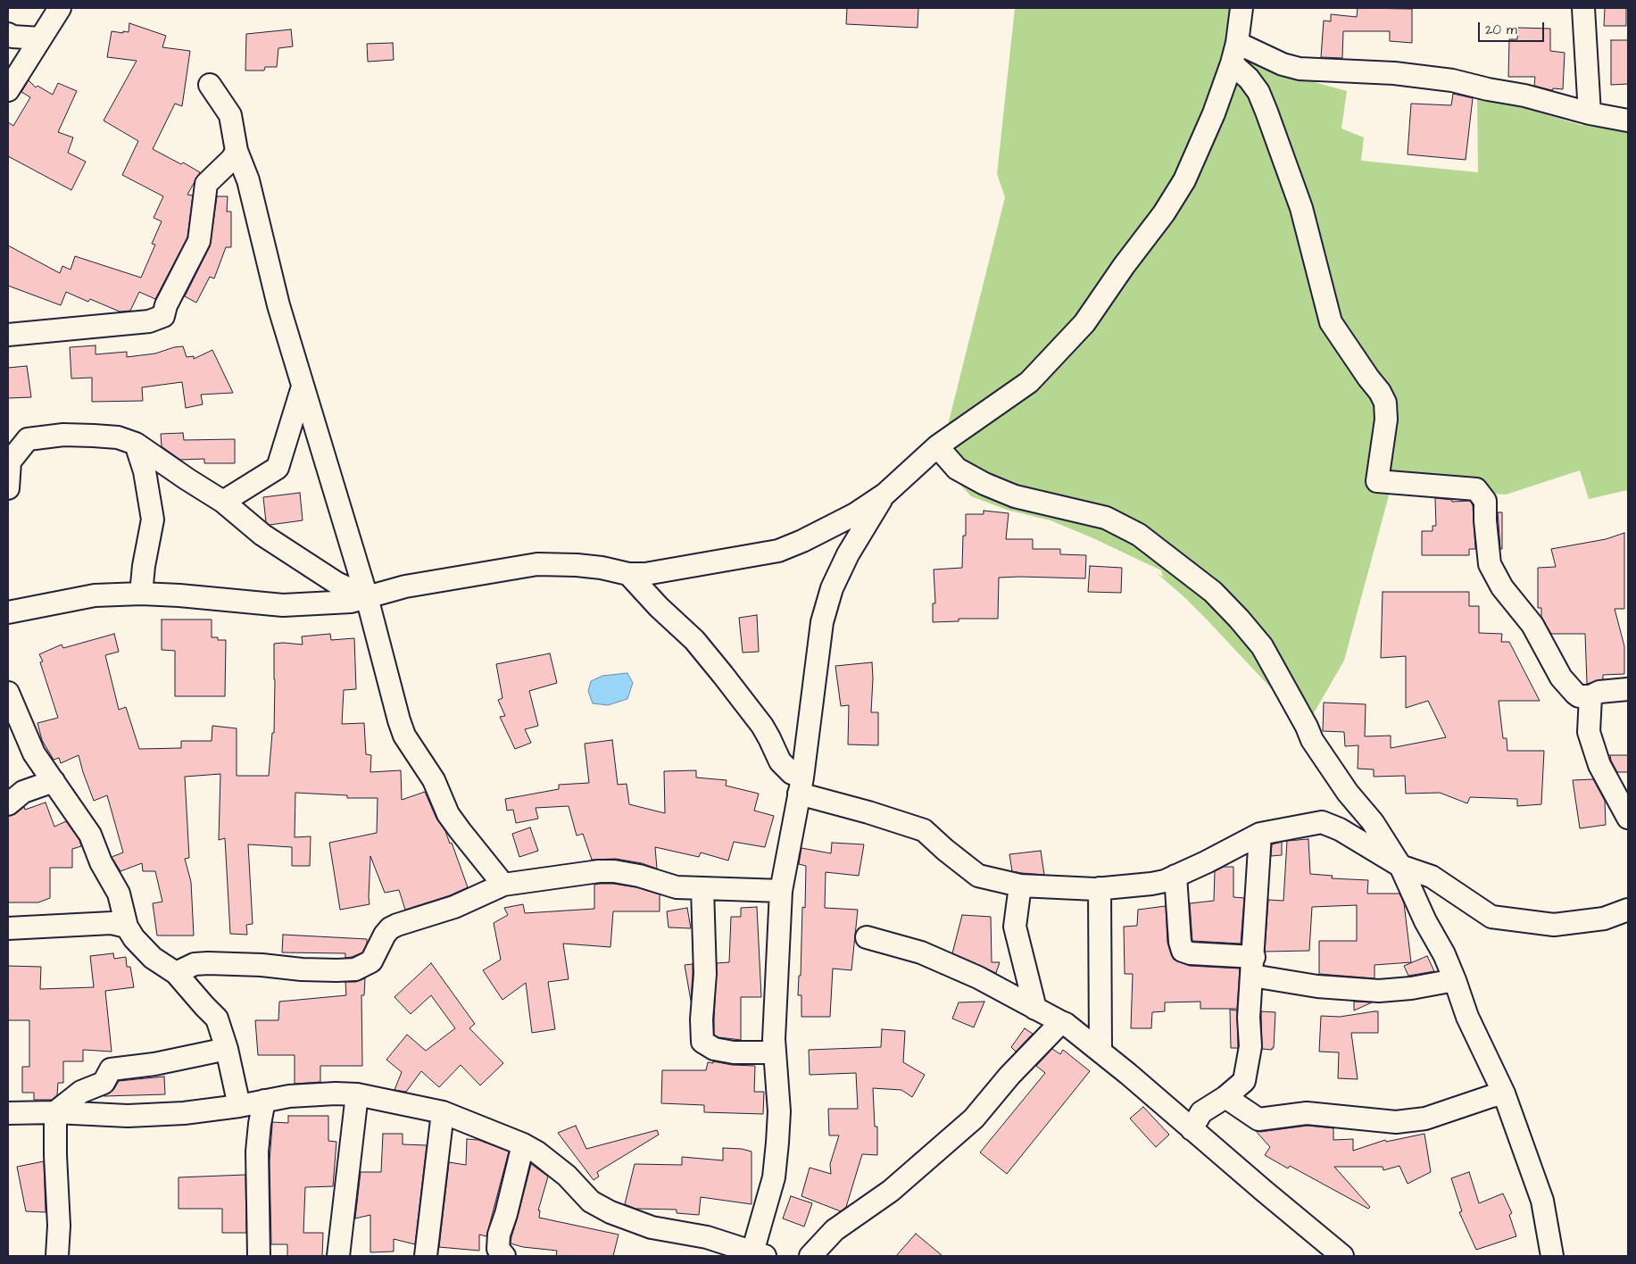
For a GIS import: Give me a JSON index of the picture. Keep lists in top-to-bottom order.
{
  "scale_bar": "20 m"
}
